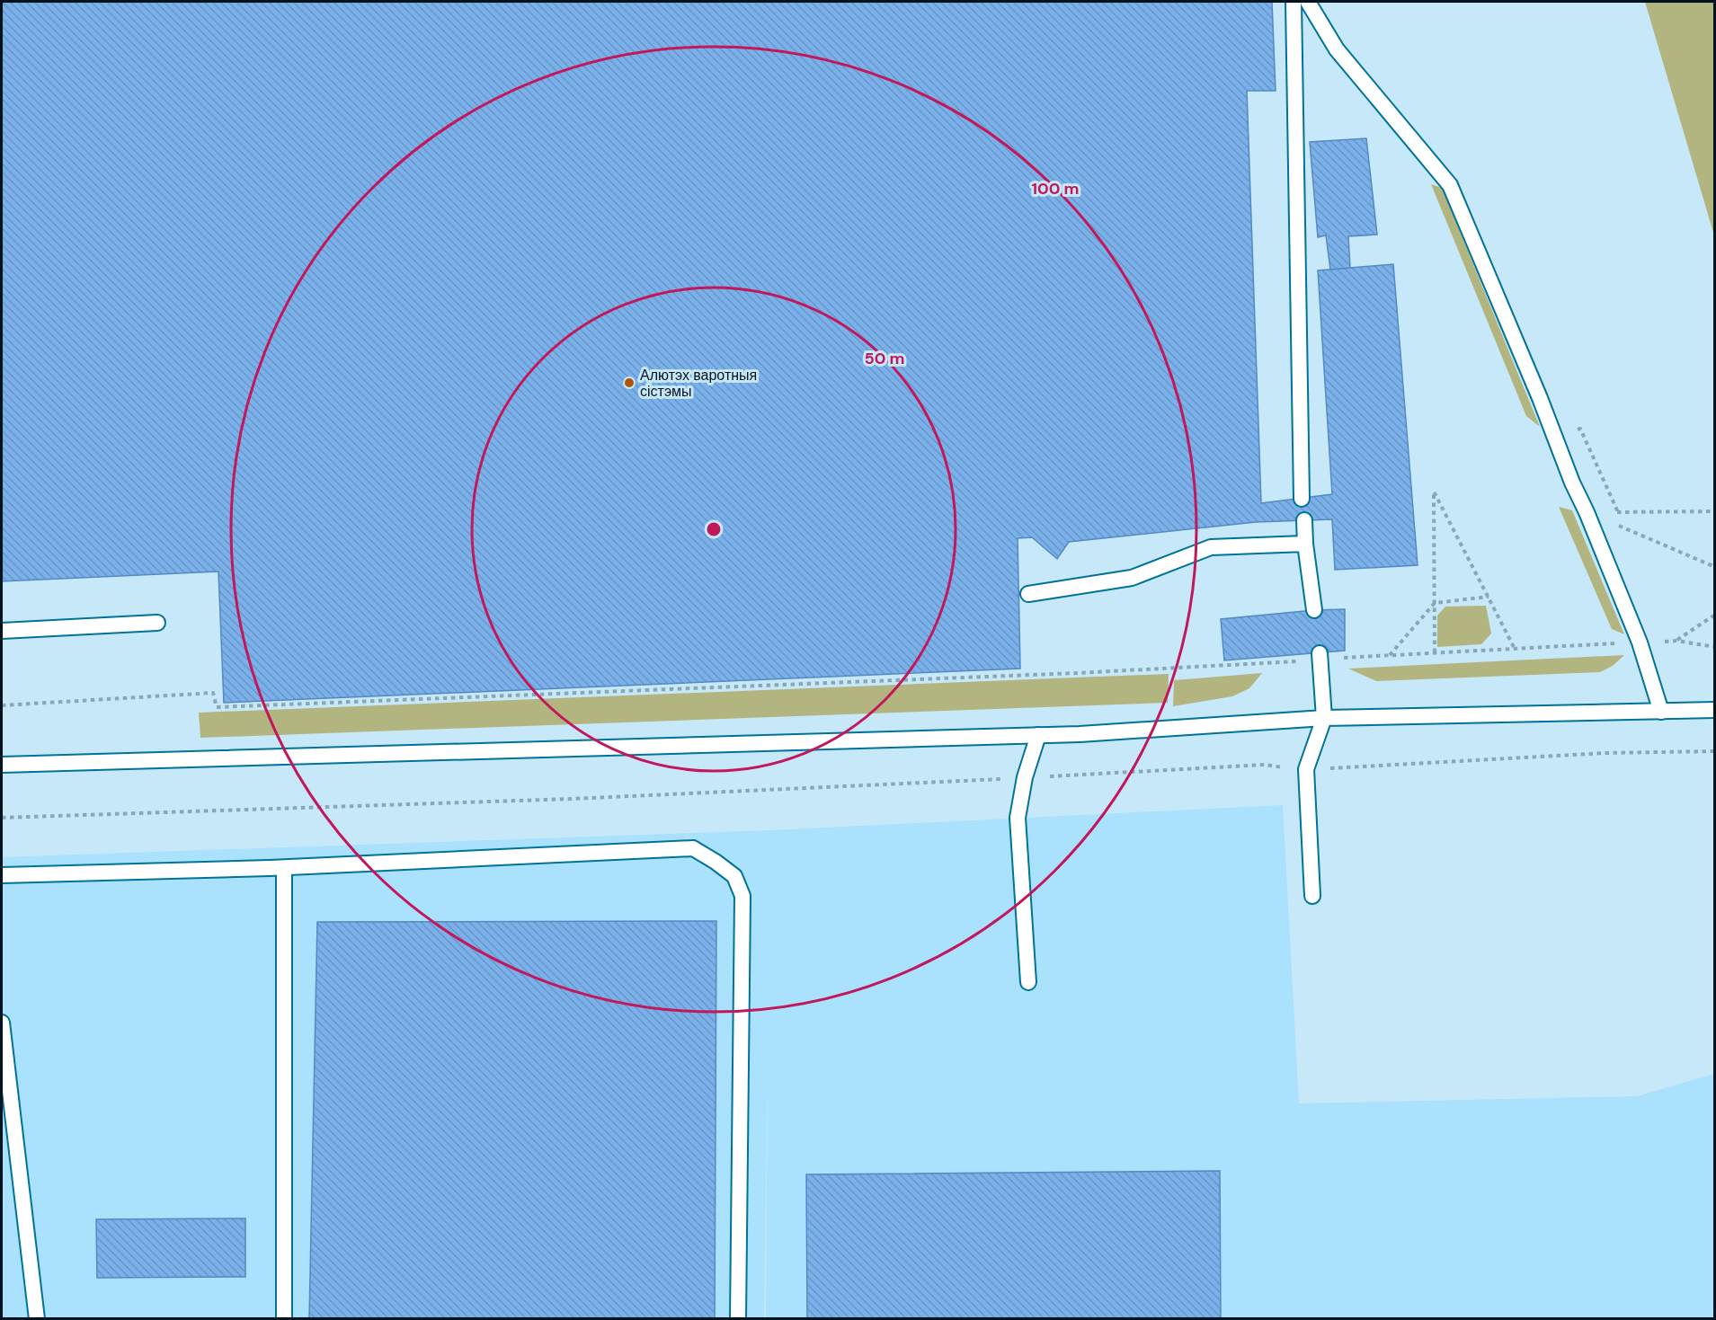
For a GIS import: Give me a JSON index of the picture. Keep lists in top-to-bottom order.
{
  "places": ["Алютэх варотныя сістэмы"],
  "rings": ["100 m", "50 m"]
}
